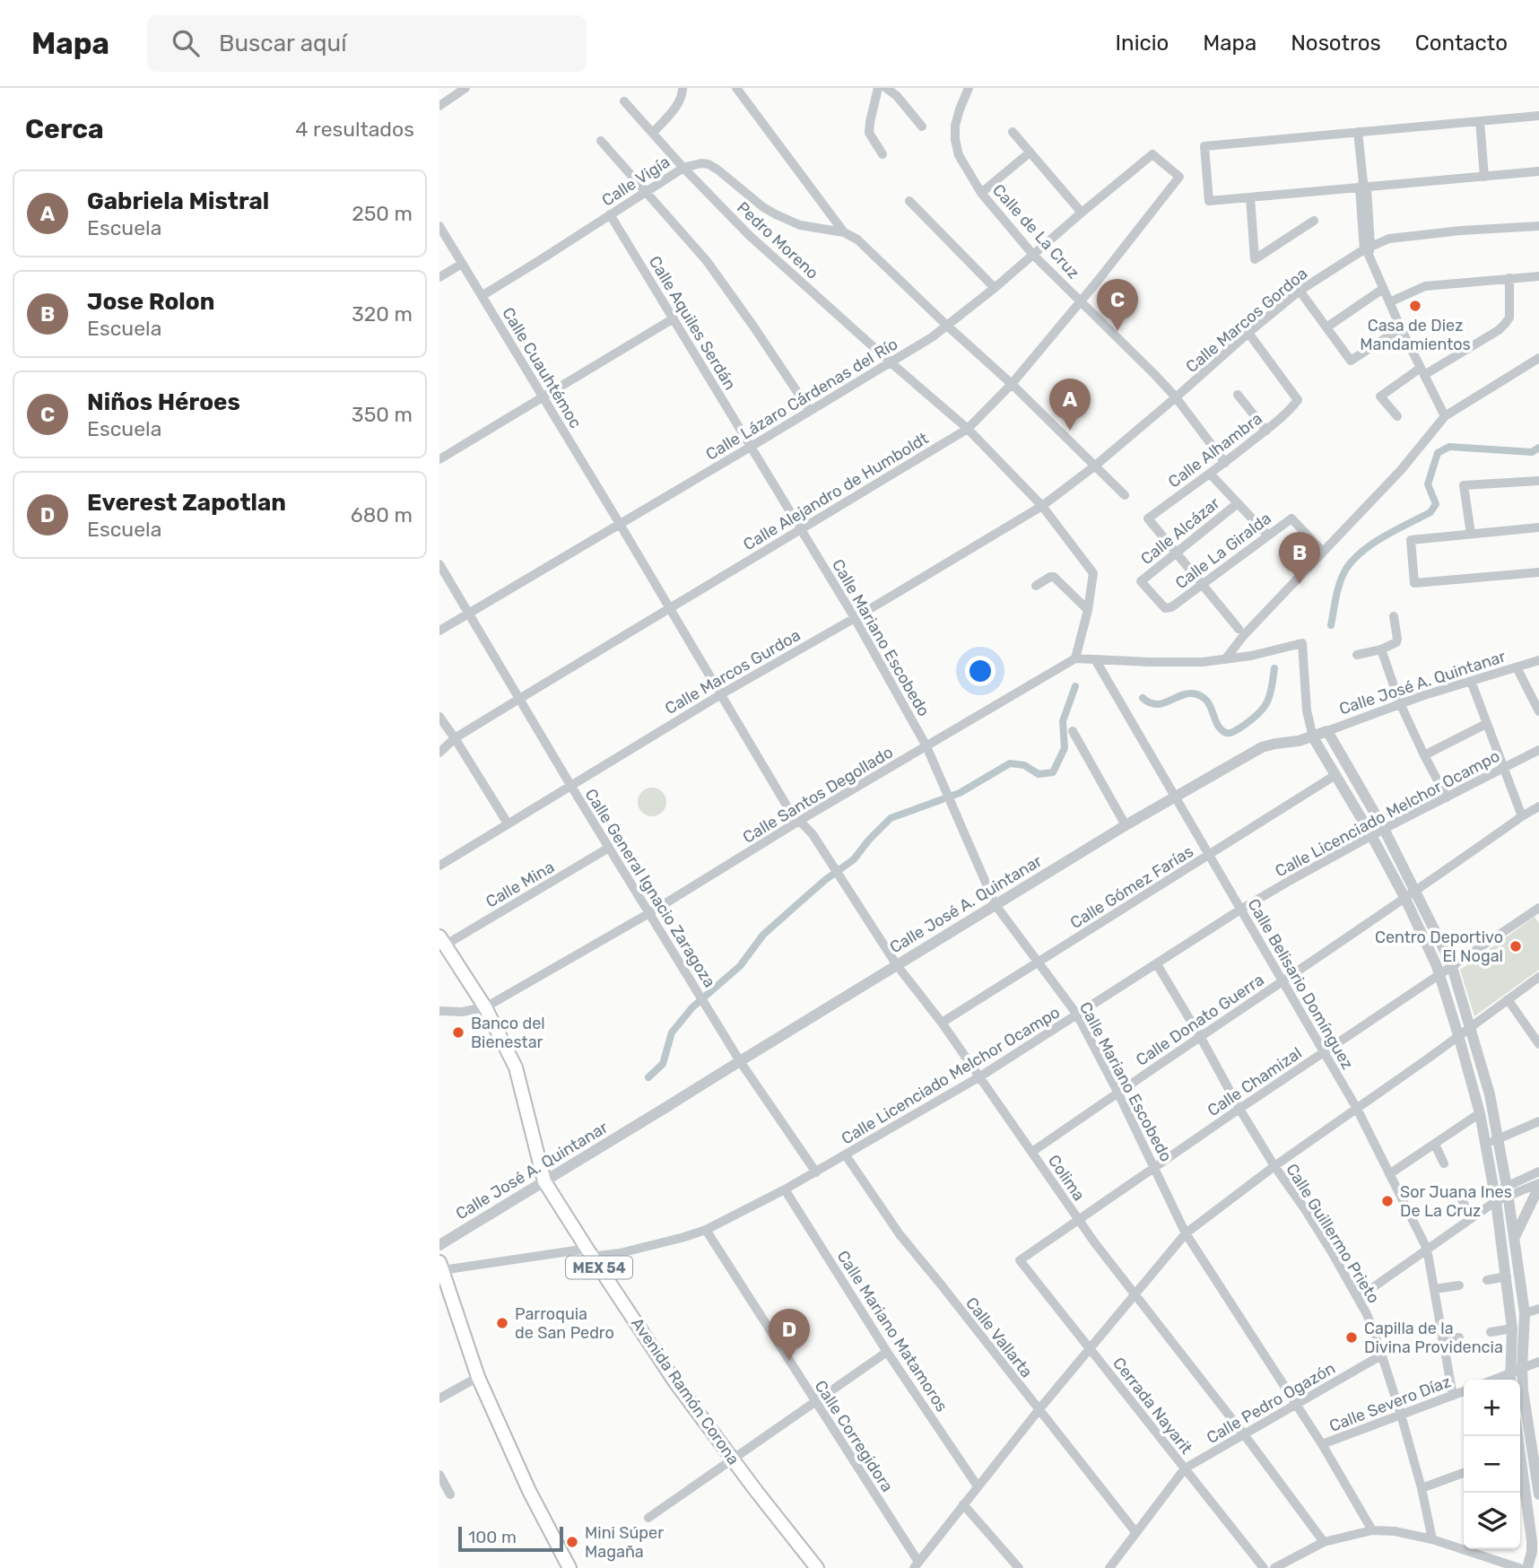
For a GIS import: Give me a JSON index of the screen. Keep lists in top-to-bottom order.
{
  "streets": {
    "main road": ["MEX 54", "Avenida Ramón Corona"],
    "street": [
      "Calle Vigía",
      "Calle de La Cruz",
      "Pedro Moreno",
      "Calle Marcos Gordoa",
      "Calle Aquiles Serdán",
      "Calle Cuauhtémoc",
      "Calle Lázaro Cárdenas del Río",
      "Calle Alhambra",
      "Calle Alejandro de Humboldt",
      "Calle Alcázar",
      "Calle La Giralda",
      "Calle Mariano Escobedo",
      "Calle Marcos Gurdoa",
      "Calle José A. Quintanar",
      "Calle Santos Degollado",
      "Calle Licenciado Melchor Ocampo",
      "Calle Mina",
      "Calle Gómez Farías",
      "Calle General Ignacio Zaragoza",
      "Calle Belisario Domínguez",
      "Calle Donato Guerra",
      "Calle Chamizal",
      "Colima",
      "Calle Guillermo Prieto",
      "Calle Mariano Matamoros",
      "Calle Vallarta",
      "Calle Pedro Ogazón",
      "Calle Severo Díaz",
      "Cerrada Nayarit",
      "Calle Corregidora"
    ]
  },
  "crossings": [
    ["Calle Vigía", "Pedro Moreno"],
    ["Calle Vigía", "Calle Aquiles Serdán"],
    ["Calle Vigía", "Calle Cuauhtémoc"],
    ["Calle de La Cruz", "Calle Marcos Gordoa"],
    ["Calle de La Cruz", "Calle Lázaro Cárdenas del Río"],
    ["Calle de La Cruz", "Calle Alhambra"],
    ["Calle de La Cruz", "Calle Alejandro de Humboldt"],
    ["Pedro Moreno", "Calle Lázaro Cárdenas del Río"],
    ["Calle Marcos Gordoa", "Calle Alhambra"],
    ["Calle Marcos Gordoa", "Calle Marcos Gurdoa"],
    ["Calle Aquiles Serdán", "Calle Lázaro Cárdenas del Río"],
    ["Calle Aquiles Serdán", "Calle Mariano Escobedo"],
    ["Calle Cuauhtémoc", "Calle Lázaro Cárdenas del Río"],
    ["Calle Cuauhtémoc", "Calle Alejandro de Humboldt"],
    ["Calle Cuauhtémoc", "Calle Marcos Gurdoa"],
    ["Calle Cuauhtémoc", "Colima"],
    ["Calle Lázaro Cárdenas del Río", "Calle Alejandro de Humboldt"],
    ["Calle Lázaro Cárdenas del Río", "Calle Mariano Escobedo"],
    ["Calle Lázaro Cárdenas del Río", "Calle General Ignacio Zaragoza"],
    ["Calle Alhambra", "Calle Alcázar"],
    ["Calle Alejandro de Humboldt", "Calle Mariano Escobedo"],
    ["Calle Alejandro de Humboldt", "Calle General Ignacio Zaragoza"],
    ["Calle Alcázar", "Calle La Giralda"],
    ["Calle Mariano Escobedo", "Calle Marcos Gurdoa"],
    ["Calle Mariano Escobedo", "Calle José A. Quintanar"],
    ["Calle Mariano Escobedo", "Calle Santos Degollado"],
    ["Calle Mariano Escobedo", "Calle Licenciado Melchor Ocampo"],
    ["Calle Mariano Escobedo", "Calle Gómez Farías"],
    ["Calle Mariano Escobedo", "Calle Donato Guerra"],
    ["Calle Mariano Escobedo", "Calle Chamizal"],
    ["Calle Mariano Escobedo", "Calle Pedro Ogazón"],
    ["Calle Mariano Escobedo", "Calle Severo Díaz"],
    ["Calle Marcos Gurdoa", "Calle General Ignacio Zaragoza"],
    ["Calle Marcos Gurdoa", "Colima"],
    ["Calle José A. Quintanar", "Calle General Ignacio Zaragoza"],
    ["Calle José A. Quintanar", "Calle Belisario Domínguez"],
    ["Calle José A. Quintanar", "Colima"],
    ["Calle José A. Quintanar", "Avenida Ramón Corona"],
    ["Calle Santos Degollado", "Calle General Ignacio Zaragoza"],
    ["Calle Santos Degollado", "Colima"],
    ["Calle Santos Degollado", "Avenida Ramón Corona"],
    ["Calle Licenciado Melchor Ocampo", "Calle General Ignacio Zaragoza"],
    ["Calle Licenciado Melchor Ocampo", "Calle Belisario Domínguez"],
    ["Calle Licenciado Melchor Ocampo", "Colima"],
    ["Calle Licenciado Melchor Ocampo", "Calle Guillermo Prieto"],
    ["Calle Licenciado Melchor Ocampo", "Calle Mariano Matamoros"],
    ["Calle Licenciado Melchor Ocampo", "Calle Vallarta"],
    ["Calle Licenciado Melchor Ocampo", "Avenida Ramón Corona"],
    ["Calle Licenciado Melchor Ocampo", "Calle Corregidora"],
    ["Calle Mina", "Calle General Ignacio Zaragoza"],
    ["Calle Mina", "Avenida Ramón Corona"],
    ["Calle Gómez Farías", "Calle Belisario Domínguez"],
    ["Calle Gómez Farías", "Colima"],
    ["Calle Belisario Domínguez", "Calle Donato Guerra"],
    ["Calle Belisario Domínguez", "Calle Chamizal"],
    ["Calle Belisario Domínguez", "Calle Severo Díaz"],
    ["Calle Donato Guerra", "Colima"],
    ["Calle Donato Guerra", "Calle Guillermo Prieto"],
    ["Calle Chamizal", "Colima"],
    ["Calle Chamizal", "Calle Guillermo Prieto"],
    ["Calle Chamizal", "Cerrada Nayarit"],
    ["Colima", "Calle Pedro Ogazón"],
    ["Calle Guillermo Prieto", "Calle Pedro Ogazón"],
    ["Calle Guillermo Prieto", "Calle Severo Díaz"],
    ["Calle Vallarta", "Calle Pedro Ogazón"],
    ["Calle Pedro Ogazón", "Cerrada Nayarit"]
  ],
  "places": [
    "Casa de Diez Mandamientos",
    "Centro Deportivo El Nogal",
    "Banco del Bienestar",
    "Sor Juana Ines De La Cruz",
    "Parroquia de San Pedro",
    "Capilla de la Divina Providencia",
    "Mini Súper Magaña"
  ],
  "scale_bar": "100 m",
  "page": {
    "header": "Mapa",
    "search": "Buscar aquí",
    "nav": [
      "Inicio",
      "Mapa",
      "Nosotros",
      "Contacto"
    ],
    "heading": ["Cerca", "4 resultados"],
    "list": [
      {
        "mark": "A",
        "name": "Gabriela Mistral",
        "note": "Escuela",
        "value": "250 m"
      },
      {
        "mark": "B",
        "name": "Jose Rolon",
        "note": "Escuela",
        "value": "320 m"
      },
      {
        "mark": "C",
        "name": "Niños Héroes",
        "note": "Escuela",
        "value": "350 m"
      },
      {
        "mark": "D",
        "name": "Everest Zapotlan",
        "note": "Escuela",
        "value": "680 m"
      }
    ],
    "pins": [
      "C",
      "A",
      "B",
      "D"
    ],
    "map_buttons": ["+", "−"],
    "scale": "100 m"
  }
}
